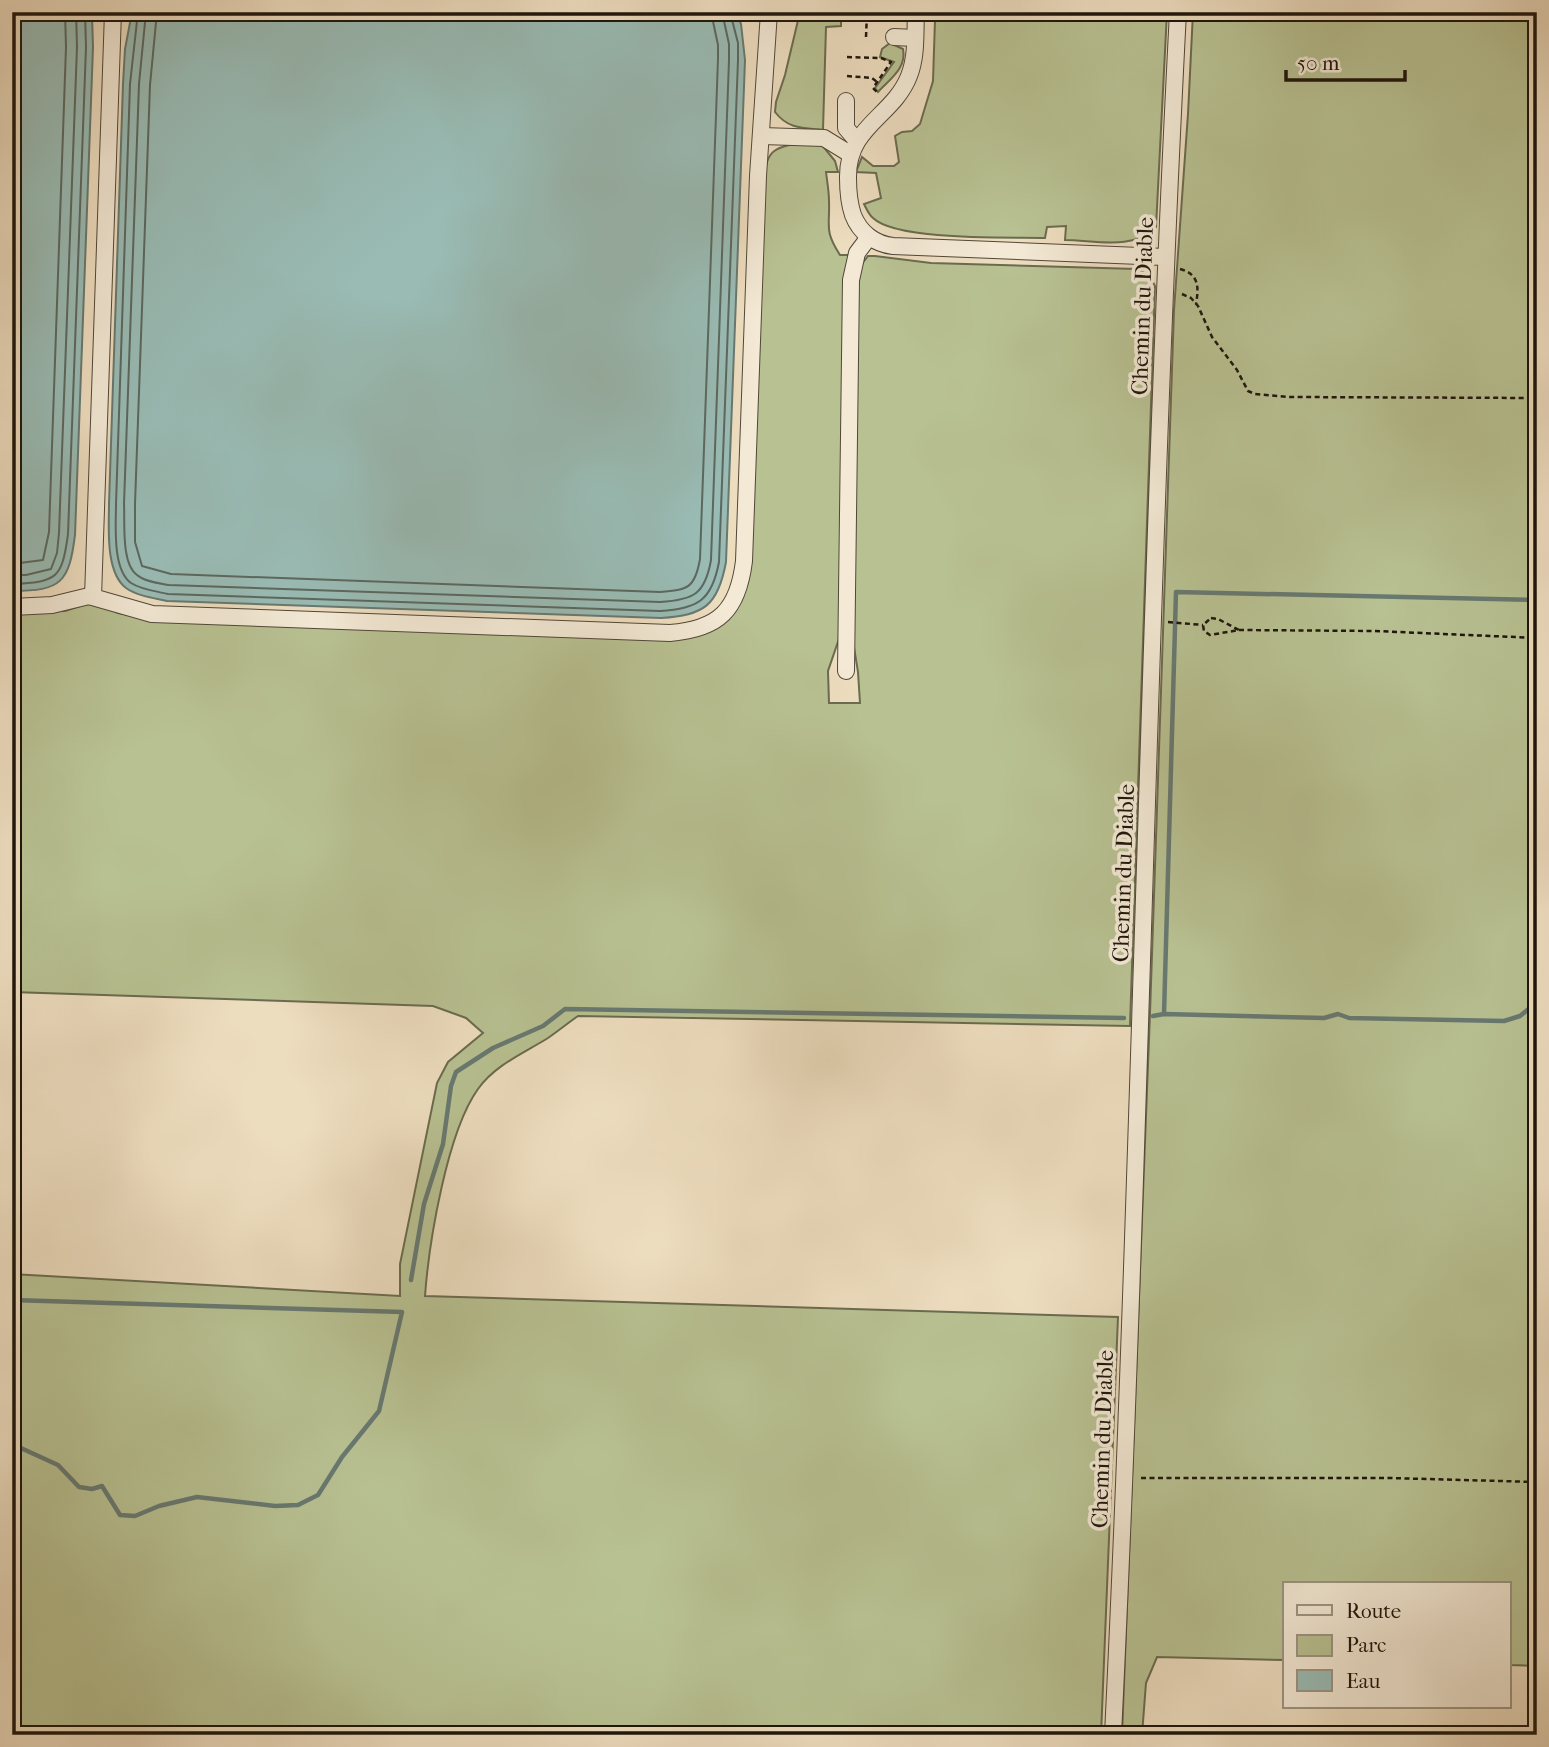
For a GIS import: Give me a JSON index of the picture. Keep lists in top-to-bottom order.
{
  "streets": {
    "street": ["Chemin du Diable"]
  },
  "legend": ["Route", "Parc", "Eau"],
  "scale_bar": "50 m"
}
